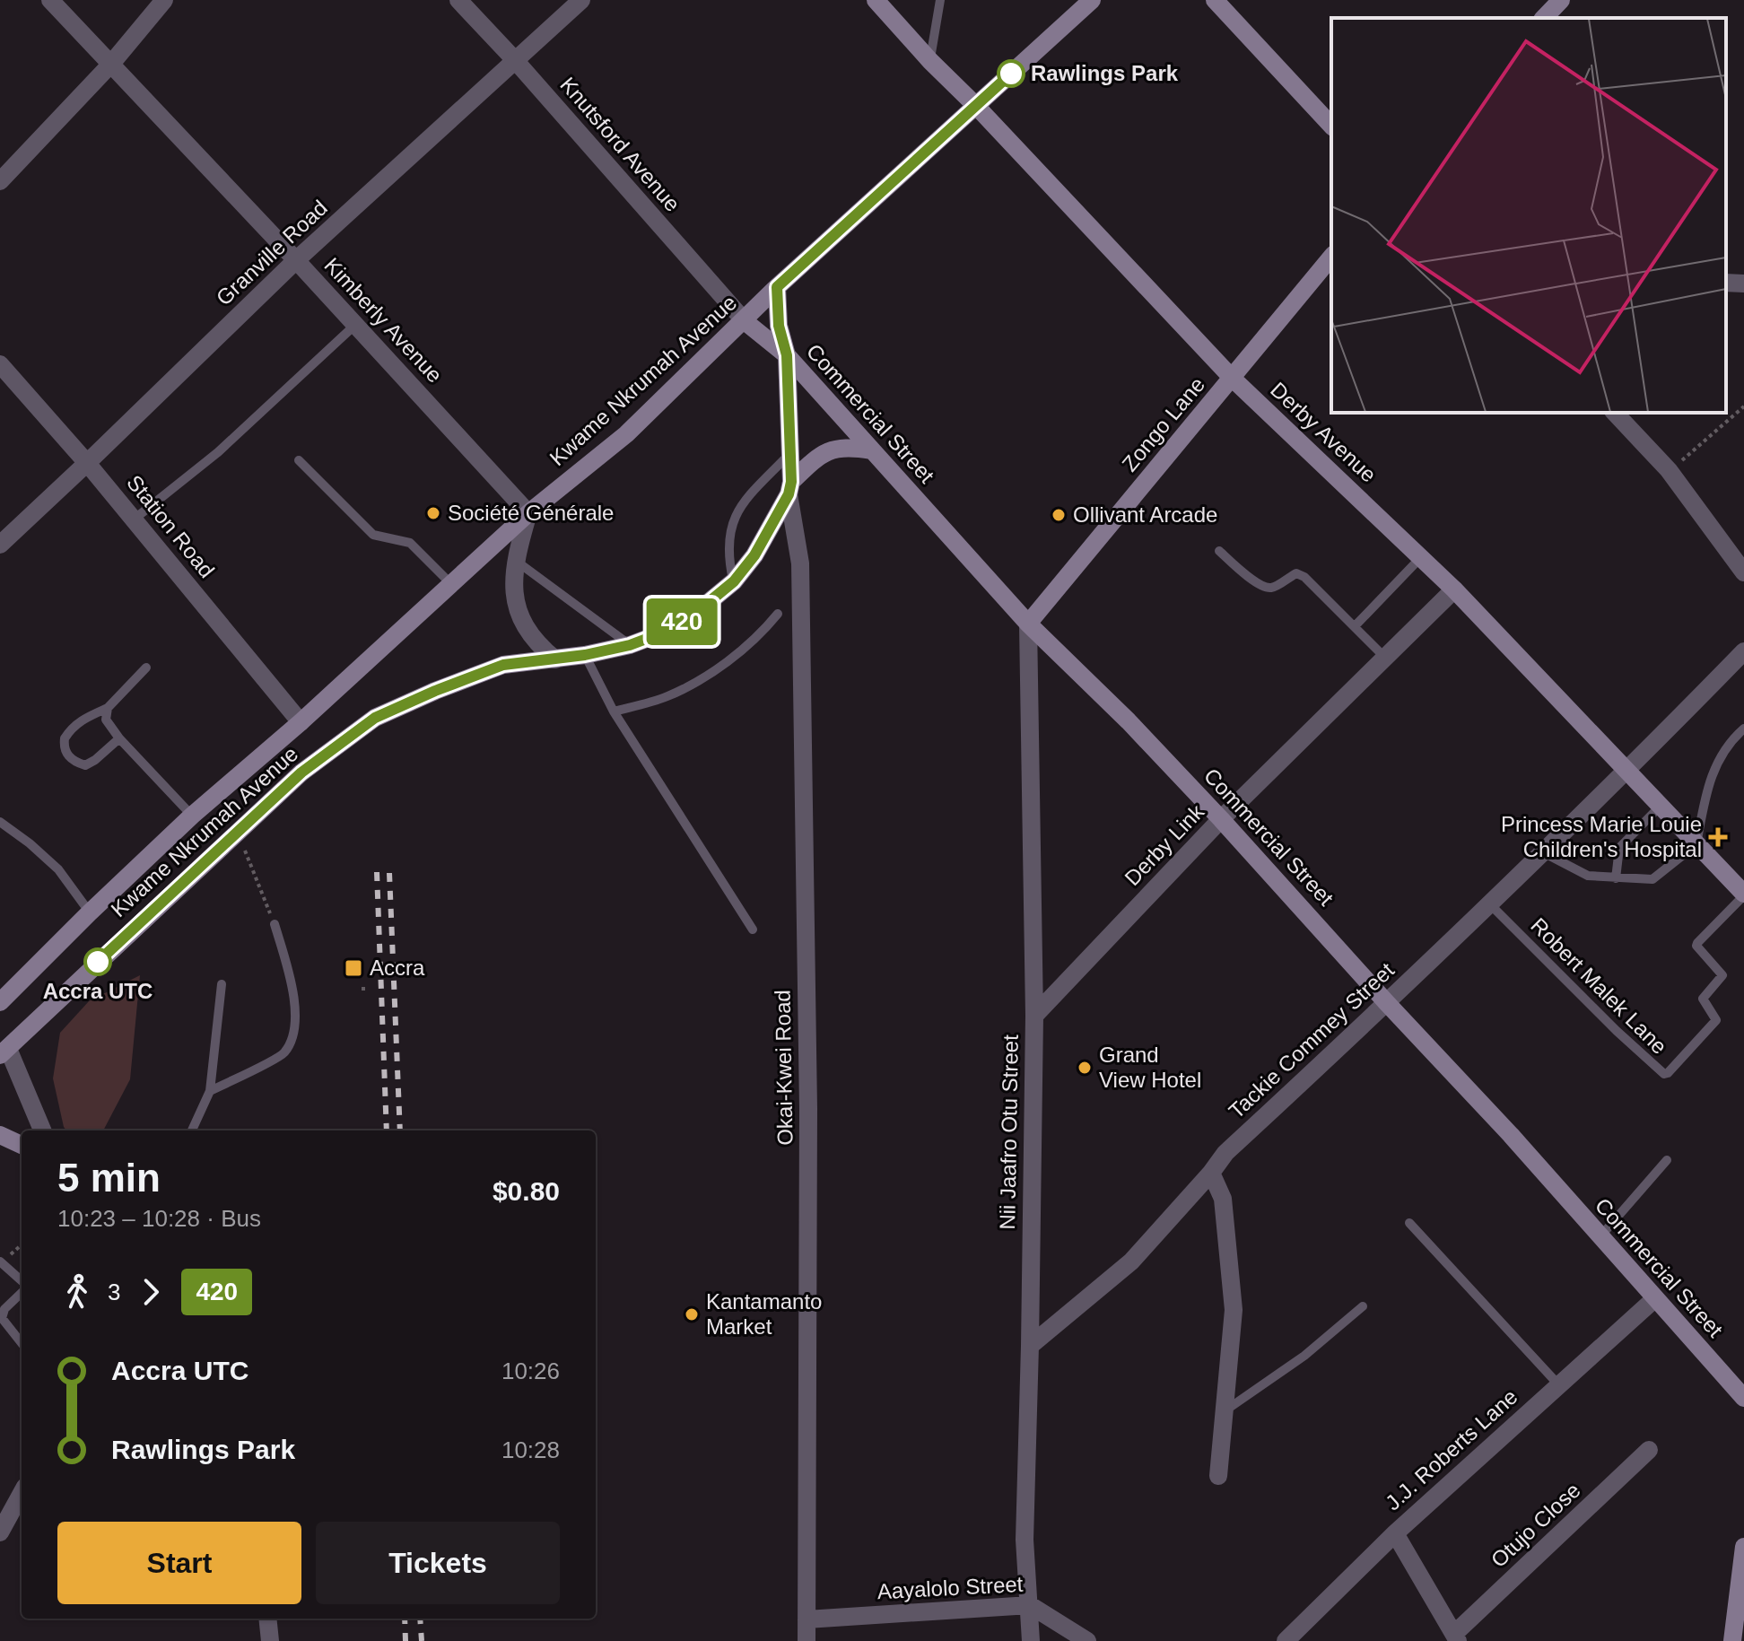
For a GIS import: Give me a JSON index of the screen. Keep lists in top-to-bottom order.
{
  "streets": {
    "main road": [
      "Kwame Nkrumah Avenue",
      "Commercial Street",
      "Zongo Lane",
      "Derby Avenue"
    ],
    "street": [
      "Knutsford Avenue",
      "Granville Road",
      "Kimberly Avenue",
      "Station Road",
      "Derby Link",
      "Tackie Commey Street",
      "Okai-Kwei Road",
      "Nii Jaafro Otu Street",
      "J.J. Roberts Lane",
      "Otujo Close",
      "Aayalolo Street"
    ],
    "lane": ["Robert Malek Lane"]
  },
  "crossings": [
    ["Knutsford Avenue", "Granville Road"],
    ["Knutsford Avenue", "Kwame Nkrumah Avenue"],
    ["Knutsford Avenue", "Commercial Street"],
    ["Granville Road", "Kimberly Avenue"],
    ["Granville Road", "Station Road"],
    ["Kimberly Avenue", "Kwame Nkrumah Avenue"],
    ["Kwame Nkrumah Avenue", "Commercial Street"],
    ["Kwame Nkrumah Avenue", "Derby Avenue"],
    ["Kwame Nkrumah Avenue", "Station Road"],
    ["Kwame Nkrumah Avenue", "Okai-Kwei Road"],
    ["Commercial Street", "Zongo Lane"],
    ["Commercial Street", "Derby Link"],
    ["Commercial Street", "Tackie Commey Street"],
    ["Commercial Street", "Nii Jaafro Otu Street"],
    ["Commercial Street", "J.J. Roberts Lane"],
    ["Zongo Lane", "Derby Avenue"],
    ["Zongo Lane", "Nii Jaafro Otu Street"],
    ["Derby Avenue", "Derby Link"],
    ["Derby Avenue", "Robert Malek Lane"],
    ["Derby Avenue", "Tackie Commey Street"],
    ["Derby Link", "Nii Jaafro Otu Street"],
    ["Robert Malek Lane", "Tackie Commey Street"],
    ["Tackie Commey Street", "Nii Jaafro Otu Street"],
    ["Okai-Kwei Road", "Aayalolo Street"],
    ["Nii Jaafro Otu Street", "Aayalolo Street"]
  ],
  "places": {
    "other": [
      "Rawlings Park",
      "Société Générale",
      "Ollivant Arcade",
      "Accra UTC",
      "Grand View Hotel",
      "Kantamanto Market"
    ],
    "health": ["Princess Marie Louie Children's Hospital"],
    "transit": ["Accra"]
  },
  "lines": ["bus line 420"],
  "page": {
    "on_map": "420",
    "heading": ["5 min", "10:23 – 10:28 · Bus", "$0.80"],
    "legs": ["3", "420"],
    "list": [
      {
        "name": "Accra UTC",
        "value": "10:26"
      },
      {
        "name": "Rawlings Park",
        "value": "10:28"
      }
    ],
    "buttons": ["Start", "Tickets"]
  }
}
